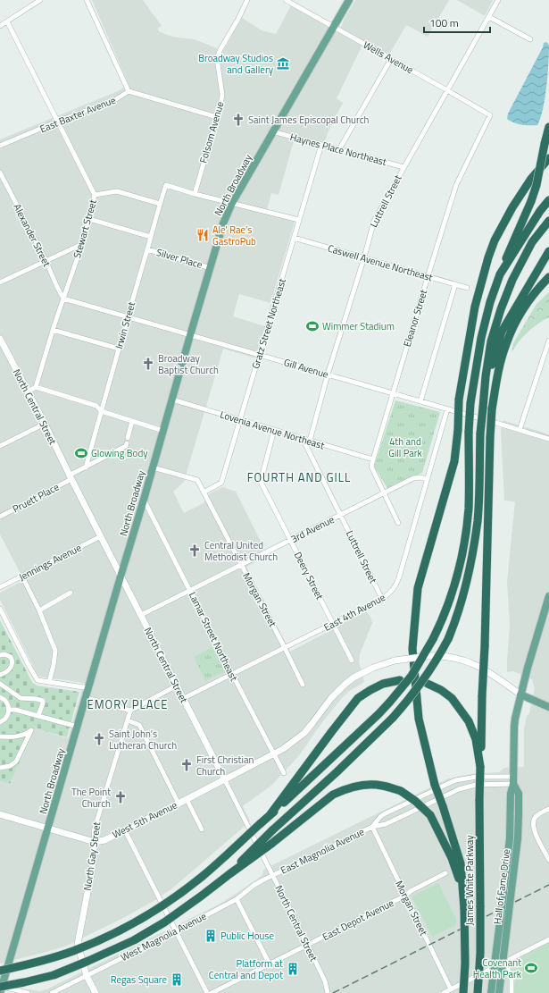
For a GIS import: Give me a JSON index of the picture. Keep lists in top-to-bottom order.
{
  "streets": {
    "highway": ["James White Parkway"],
    "main road": [
      "North Broadway",
      "North Central Street",
      "West 5th Avenue",
      "North Gay Street",
      "Hall of Fame Drive"
    ],
    "street": [
      "Wells Avenue",
      "East Baxter Avenue",
      "Folsom Avenue",
      "Haynes Place Northeast",
      "Luttrell Street",
      "Stewart Street",
      "Alexander Street",
      "Silver Place",
      "Caswell Avenue Northeast",
      "Eleanor Street",
      "Gratz Street Northeast",
      "Irwin Street",
      "Gill Avenue",
      "Lovenia Avenue Northeast",
      "Pruett Place",
      "3rd Avenue",
      "Jennings Avenue",
      "Deery Street",
      "Morgan Street",
      "East 4th Avenue",
      "Lamar Street Northeast",
      "East Magnolia Avenue",
      "East Depot Avenue",
      "West Magnolia Avenue"
    ]
  },
  "crossings": [
    ["Wells Avenue", "North Broadway"],
    ["Wells Avenue", "Luttrell Street"],
    ["Wells Avenue", "Eleanor Street"],
    ["East Baxter Avenue", "Stewart Street"],
    ["Folsom Avenue", "Irwin Street"],
    ["Haynes Place Northeast", "North Broadway"],
    ["Haynes Place Northeast", "Luttrell Street"],
    ["Haynes Place Northeast", "Gratz Street Northeast"],
    ["North Broadway", "Silver Place"],
    ["North Broadway", "Gill Avenue"],
    ["North Broadway", "North Central Street"],
    ["North Broadway", "Lovenia Avenue Northeast"],
    ["North Broadway", "Morgan Street"],
    ["North Broadway", "Lamar Street Northeast"],
    ["Luttrell Street", "Caswell Avenue Northeast"],
    ["Luttrell Street", "Gill Avenue"],
    ["Luttrell Street", "Lovenia Avenue Northeast"],
    ["Luttrell Street", "3rd Avenue"],
    ["Luttrell Street", "East 4th Avenue"],
    ["Stewart Street", "Alexander Street"],
    ["Stewart Street", "Silver Place"],
    ["Stewart Street", "Gill Avenue"],
    ["Alexander Street", "Gill Avenue"],
    ["Silver Place", "Irwin Street"],
    ["Caswell Avenue Northeast", "Eleanor Street"],
    ["Caswell Avenue Northeast", "Gratz Street Northeast"],
    ["Eleanor Street", "Gill Avenue"],
    ["Eleanor Street", "Lovenia Avenue Northeast"],
    ["Eleanor Street", "3rd Avenue"],
    ["Gratz Street Northeast", "Gill Avenue"],
    ["Gratz Street Northeast", "Lovenia Avenue Northeast"],
    ["Gratz Street Northeast", "Morgan Street"],
    ["Irwin Street", "Gill Avenue"],
    ["Irwin Street", "Pruett Place"],
    ["Gill Avenue", "East 4th Avenue"],
    ["North Central Street", "Pruett Place"],
    ["North Central Street", "3rd Avenue"],
    ["North Central Street", "Jennings Avenue"],
    ["North Central Street", "East 4th Avenue"],
    ["North Central Street", "West 5th Avenue"],
    ["North Central Street", "East Magnolia Avenue"],
    ["North Central Street", "East Depot Avenue"],
    ["North Central Street", "West Magnolia Avenue"],
    ["Lovenia Avenue Northeast", "Deery Street"],
    ["3rd Avenue", "Deery Street"],
    ["3rd Avenue", "Morgan Street"],
    ["3rd Avenue", "East 4th Avenue"],
    ["3rd Avenue", "Lamar Street Northeast"],
    ["Deery Street", "East 4th Avenue"],
    ["Morgan Street", "East 4th Avenue"],
    ["Morgan Street", "East Magnolia Avenue"],
    ["Morgan Street", "East Depot Avenue"],
    ["East 4th Avenue", "Lamar Street Northeast"],
    ["Lamar Street Northeast", "West 5th Avenue"],
    ["West 5th Avenue", "North Gay Street"],
    ["West 5th Avenue", "Hall of Fame Drive"],
    ["East Magnolia Avenue", "Hall of Fame Drive"],
    ["East Magnolia Avenue", "West Magnolia Avenue"],
    ["North Gay Street", "West Magnolia Avenue"]
  ],
  "districts": ["FOURTH AND GILL", "EMORY PLACE"],
  "parks": ["4th and Gill Park"],
  "places": {
    "museum": ["Broadway Studios and Gallery"],
    "church": [
      "Saint James Episcopal Church",
      "Broadway Baptist Church",
      "Central United Methodist Church",
      "Saint John's Lutheran Church",
      "First Christian Church",
      "The Point Church"
    ],
    "restaurant": ["Ale' Rae’s GastroPub"],
    "sports": ["Wimmer Stadium", "Glowing Body", "Covenant Health Park"],
    "building": ["Public House", "Platform at Central and Depot", "Regas Square"]
  },
  "scale_bar": "100 m"
}
